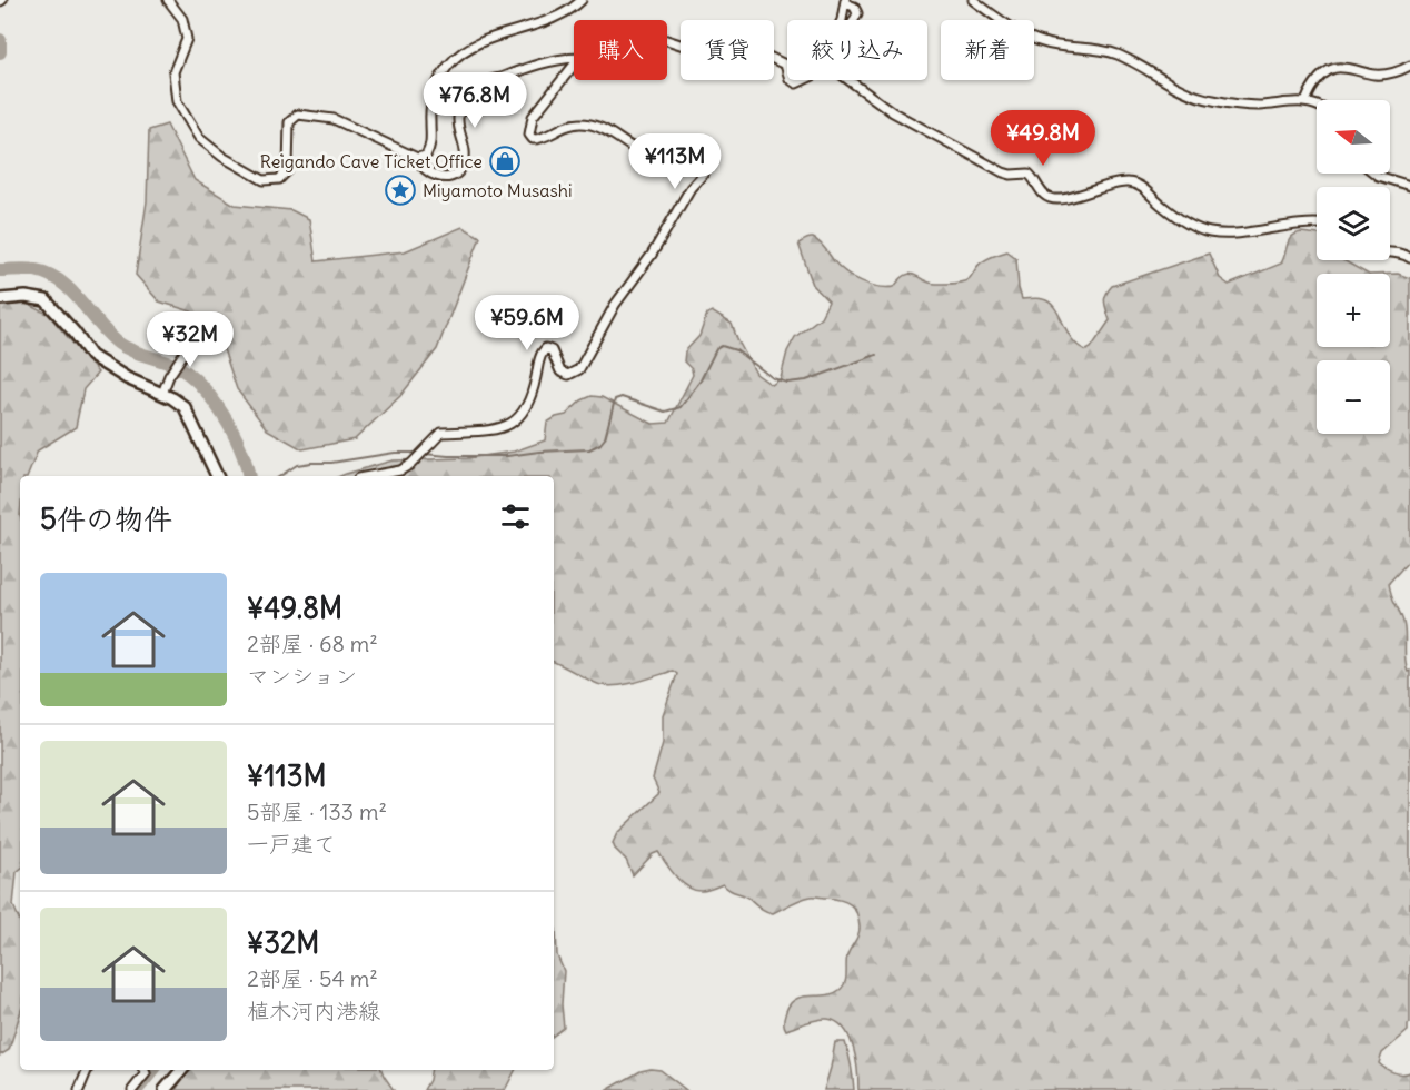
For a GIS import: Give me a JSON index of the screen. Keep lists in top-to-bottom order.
{
  "places": {
    "shop": ["Reigando Cave Ticket Office"],
    "place": ["Miyamoto Musashi"]
  },
  "north": "left",
  "page": {
    "chip": [
      "購入",
      "賃貸",
      "絞り込み",
      "新着"
    ],
    "price": [
      "¥76.8M",
      "¥49.8M",
      "¥113M",
      "¥59.6M",
      "¥32M"
    ],
    "map_buttons": ["+", "−"],
    "heading": "5件の物件",
    "list": [
      {
        "name": "¥49.8M",
        "note": "2部屋 · 68 m² · マンション"
      },
      {
        "name": "¥113M",
        "note": "5部屋 · 133 m² · 一戸建て"
      },
      {
        "name": "¥32M",
        "note": "2部屋 · 54 m² · 植木河内港線"
      }
    ]
  }
}
